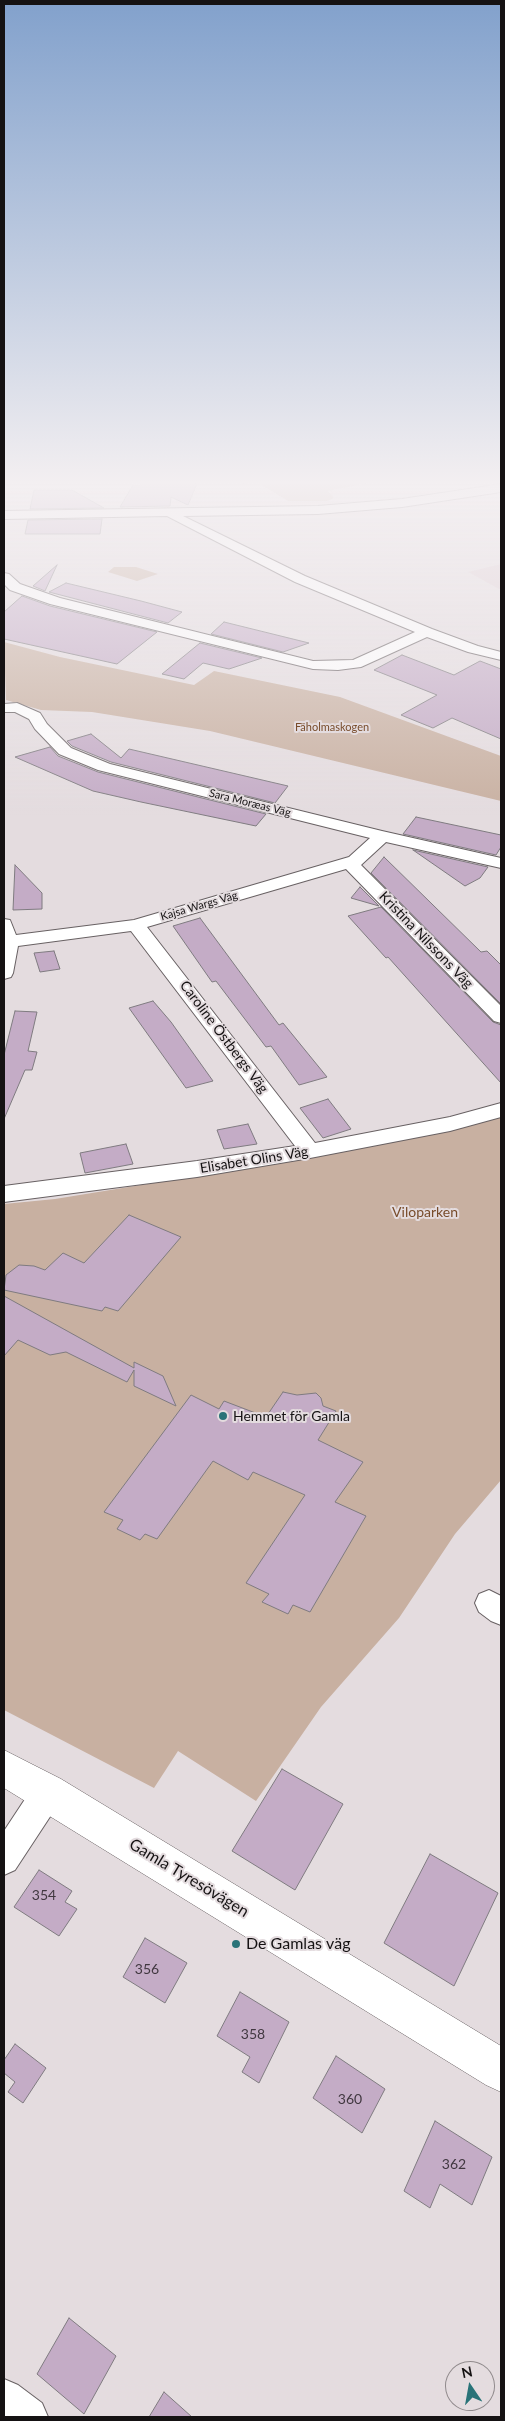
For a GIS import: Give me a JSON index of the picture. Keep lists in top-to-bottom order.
{
  "streets": {
    "street": [
      "Sara Moræas Väg",
      "Kajsa Wargs Väg",
      "Kristina Nilssons Väg",
      "Caroline Östbergs Väg",
      "Elisabet Olins Väg",
      "Gamla Tyresövägen"
    ]
  },
  "crossings": [
    ["Sara Moræas Väg", "Kajsa Wargs Väg"],
    ["Kajsa Wargs Väg", "Kristina Nilssons Väg"],
    ["Kajsa Wargs Väg", "Caroline Östbergs Väg"],
    ["Caroline Östbergs Väg", "Elisabet Olins Väg"]
  ],
  "parks": ["Fäholmaskogen", "Viloparken"],
  "places": ["Hemmet för Gamla", "De Gamlas väg"],
  "house_numbers": [
    "354",
    "356",
    "358",
    "360",
    "362"
  ],
  "north": "top"
}
